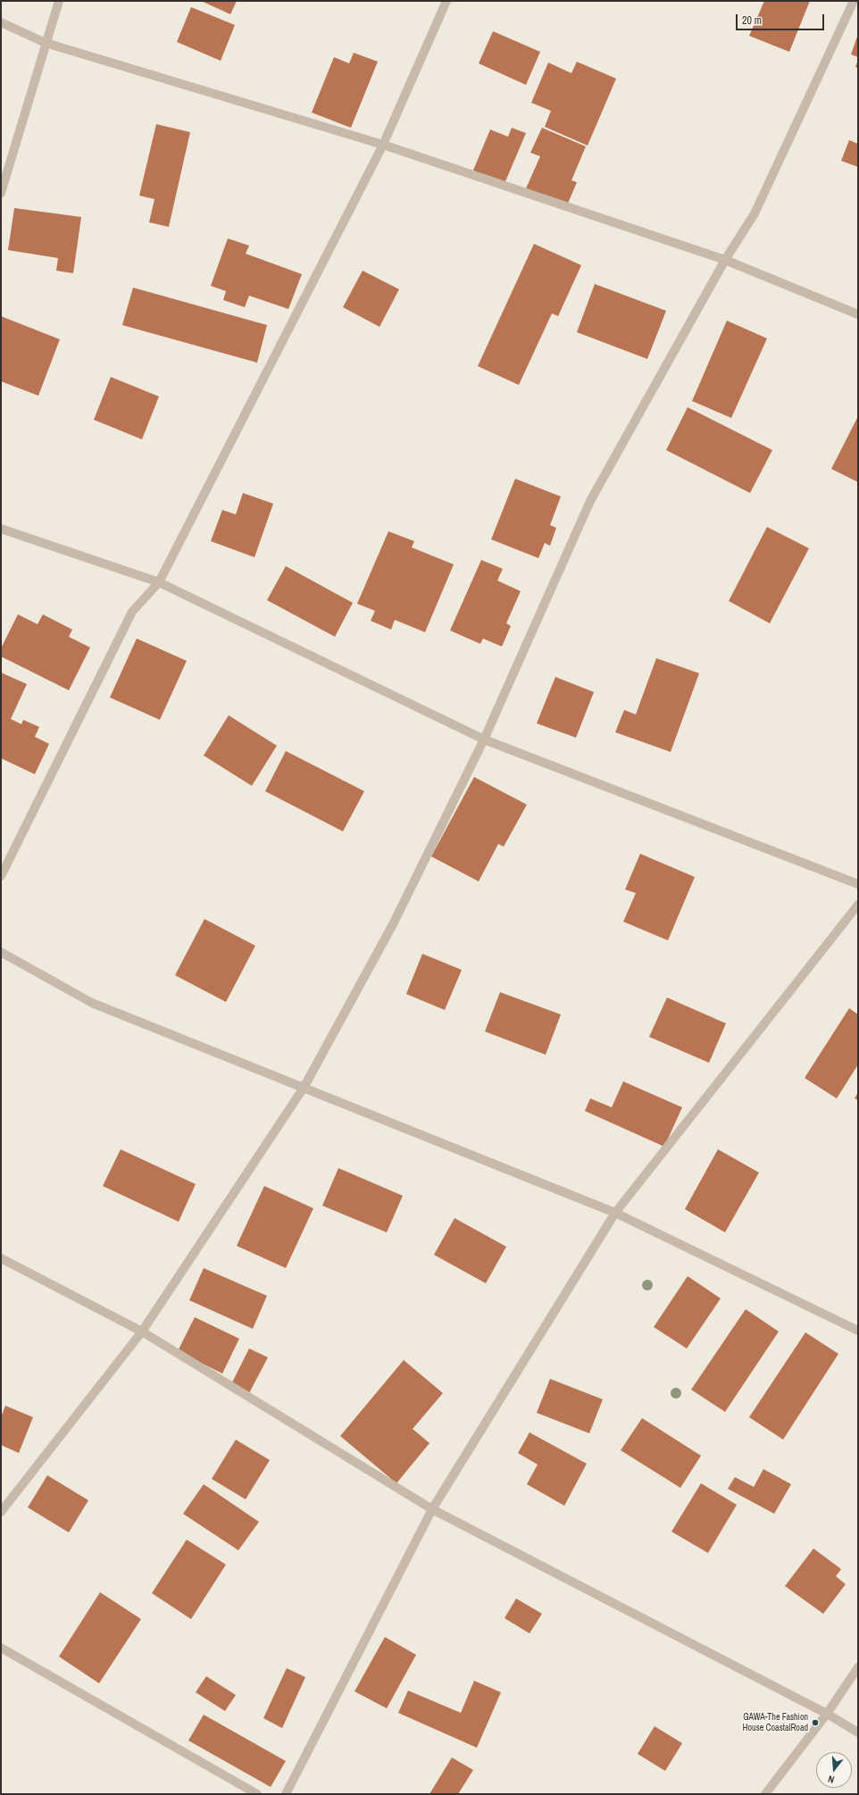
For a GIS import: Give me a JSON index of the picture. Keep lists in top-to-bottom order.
{
  "places": ["GAWA-The Fashion House CoastalRoad"],
  "scale_bar": "20 m",
  "north": "bottom"
}
